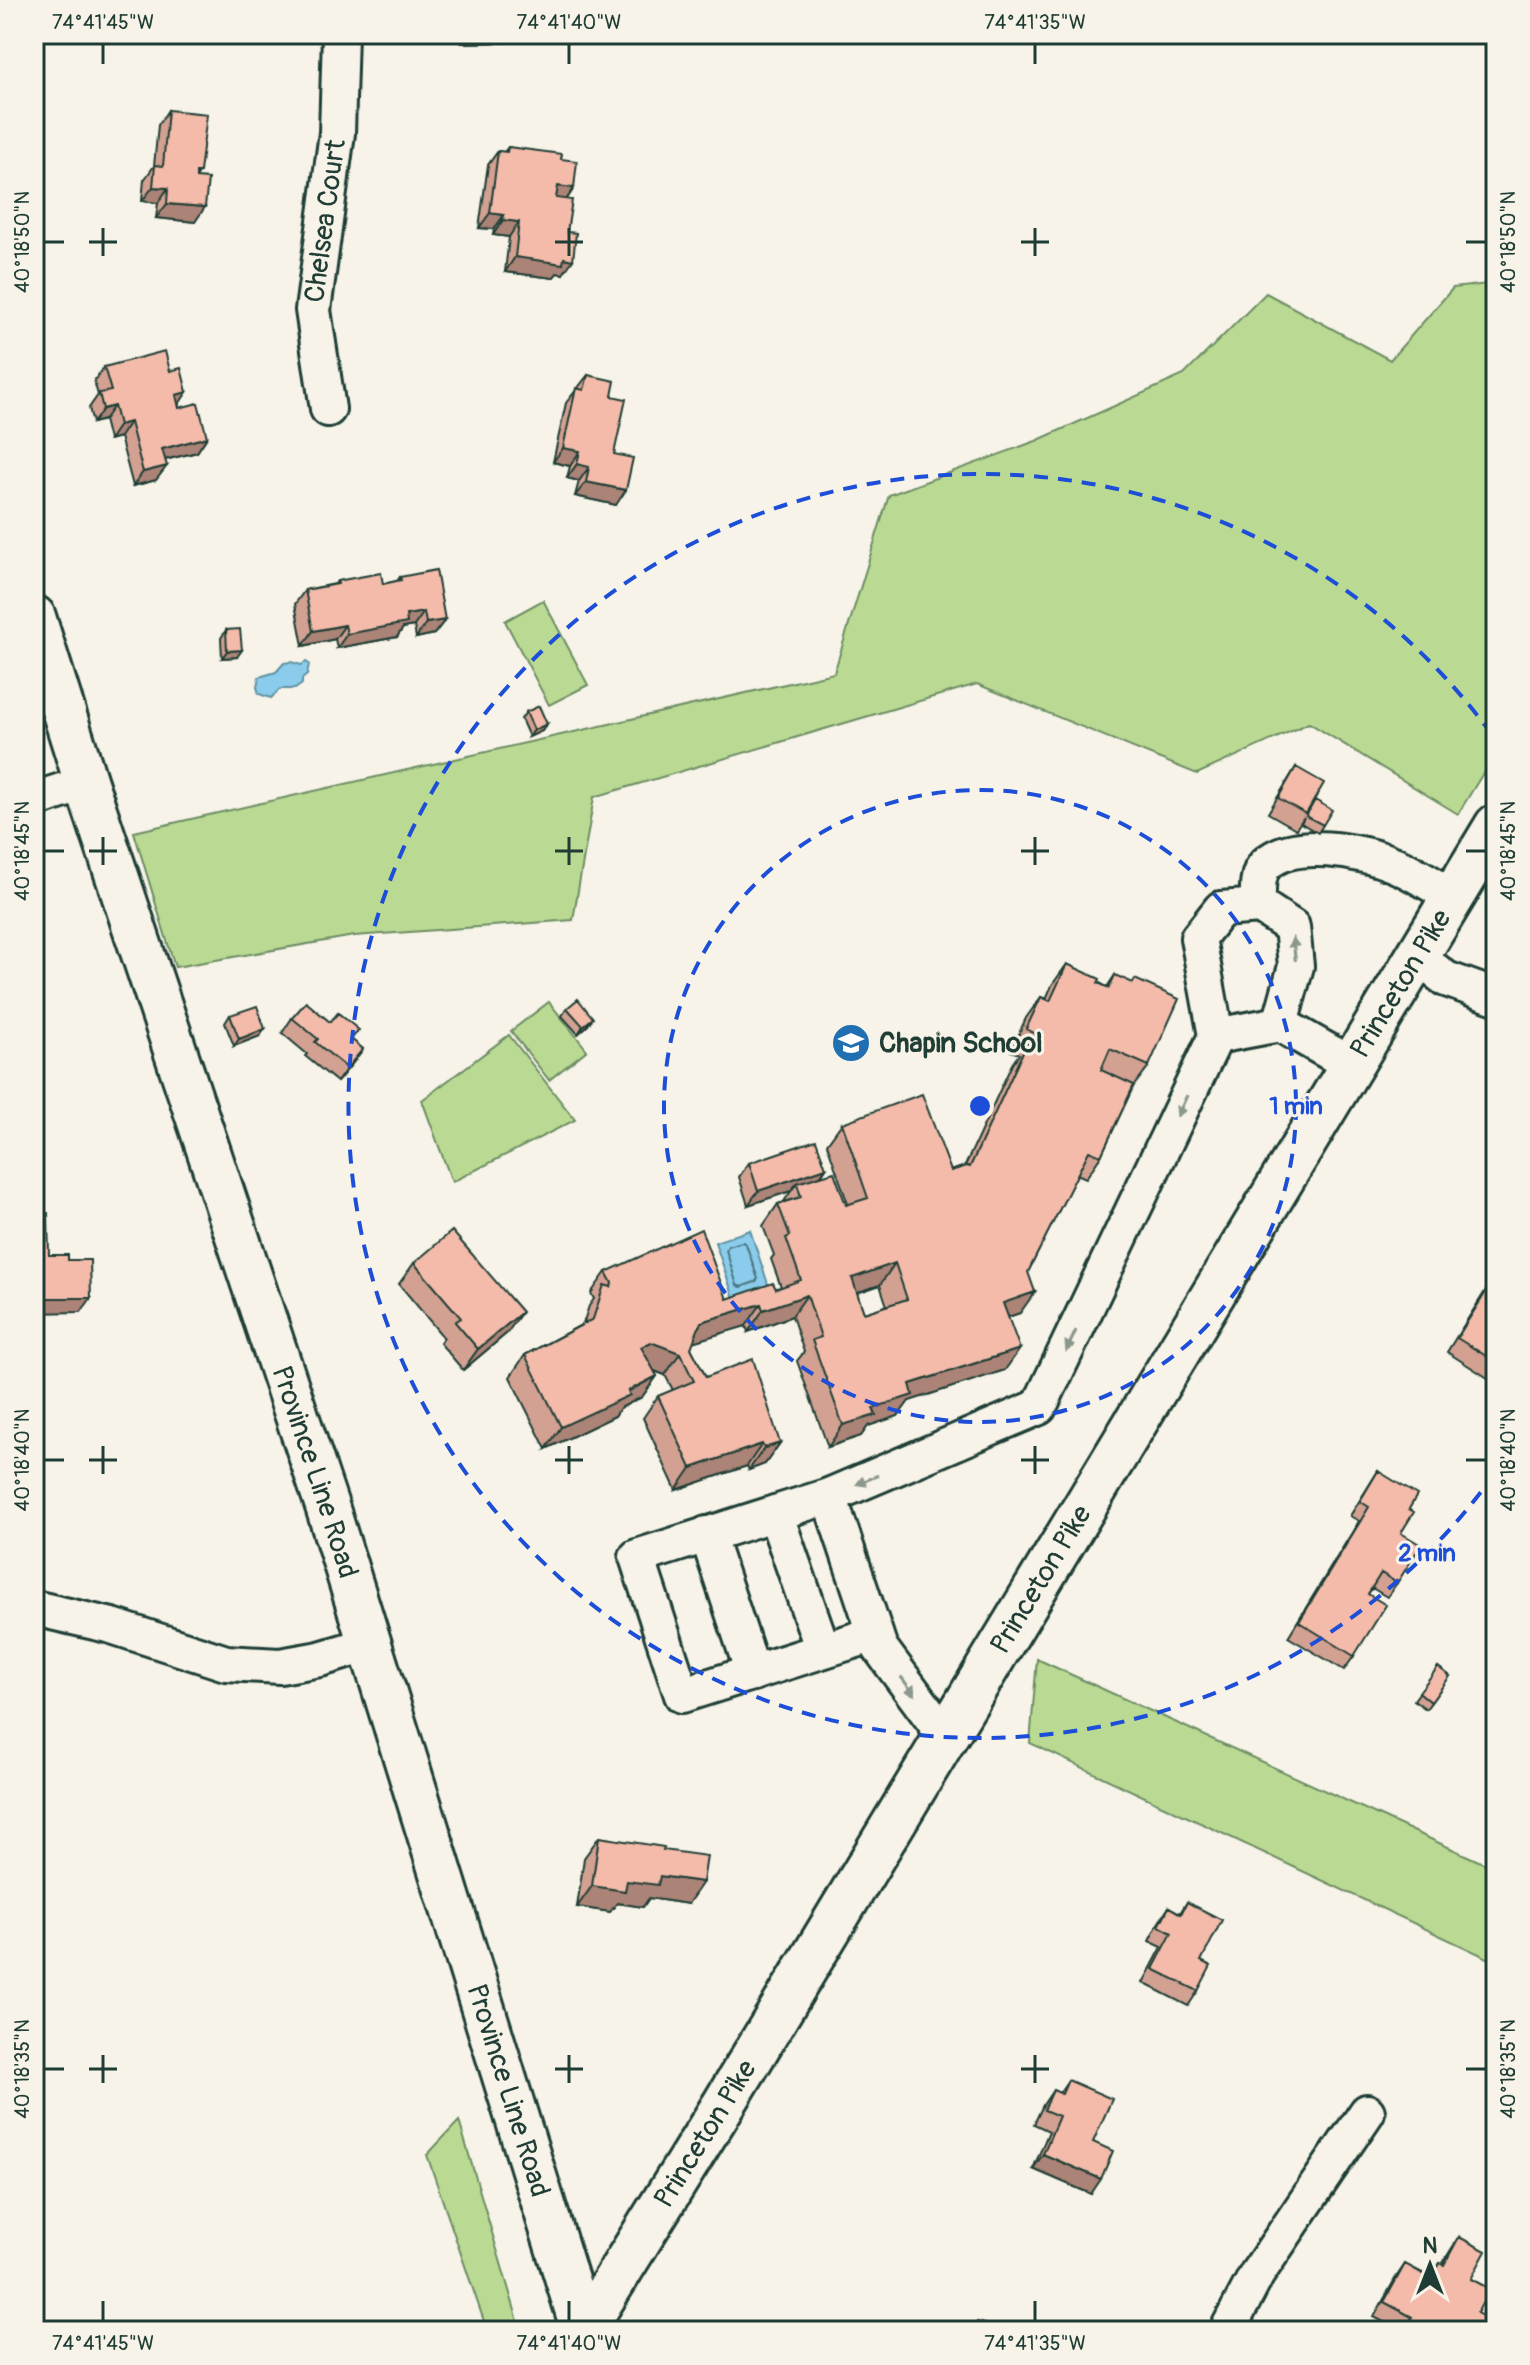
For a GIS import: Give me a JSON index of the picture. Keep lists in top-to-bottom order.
{
  "streets": {
    "main road": ["Princeton Pike", "Province Line Road"],
    "street": ["Chelsea Court"]
  },
  "crossings": [
    ["Princeton Pike", "Province Line Road"]
  ],
  "places": {
    "school or university": ["Chapin School"]
  },
  "north": "top",
  "coordinates": [
    "74°41'45\"W",
    "74°41'40\"W",
    "74°41'35\"W",
    "40°18'50\"N",
    "40°18'45\"N",
    "40°18'40\"N",
    "40°18'35\"N"
  ],
  "rings": ["1 min", "2 min"]
}
